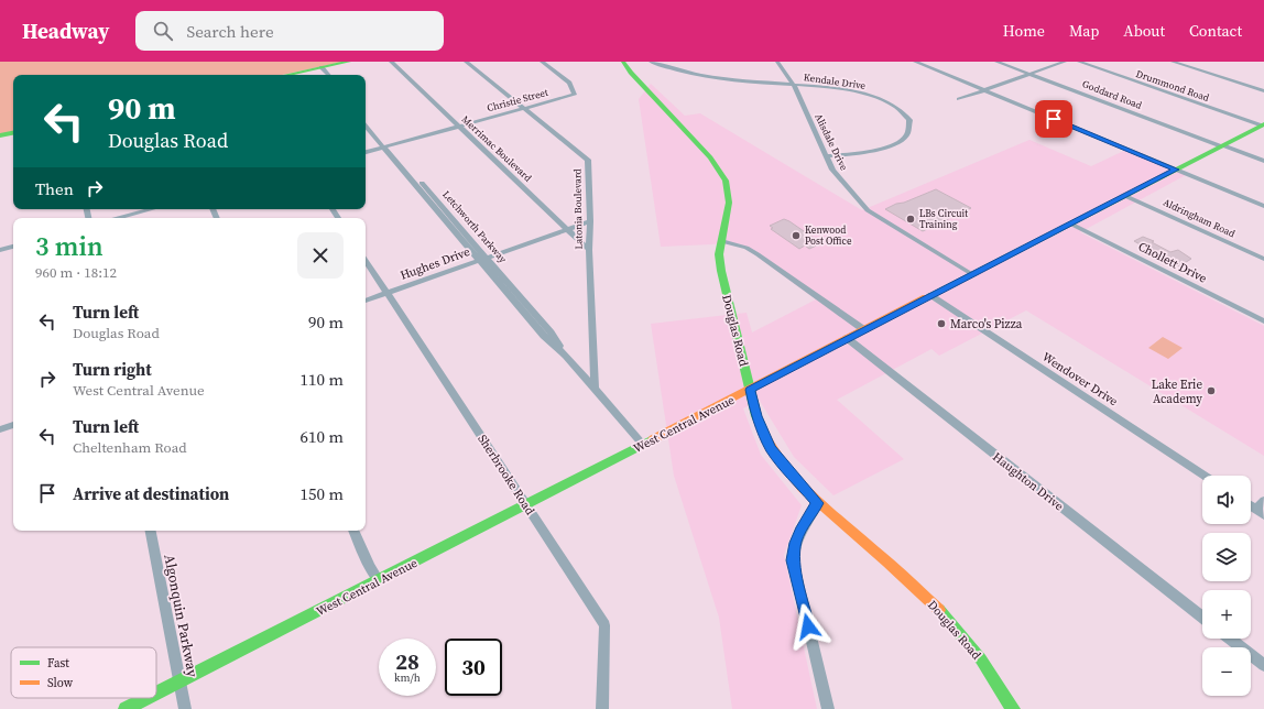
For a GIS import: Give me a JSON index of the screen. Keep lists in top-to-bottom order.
{
  "streets": {
    "main road": ["Douglas Road", "West Central Avenue"],
    "street": [
      "Kendale Drive",
      "Drummond Road",
      "Goddard Road",
      "Christie Street",
      "Alisdale Drive",
      "Merrimac Boulevard",
      "Latonia Boulevard",
      "Aldringham Road",
      "Letchworth Parkway",
      "Chollett Drive",
      "Hughes Drive",
      "Wendover Drive",
      "Sherbrooke Road",
      "Haughton Drive",
      "Algonquin Parkway"
    ]
  },
  "crossings": [
    ["Kendale Drive", "Alisdale Drive"],
    ["Drummond Road", "West Central Avenue"],
    ["Goddard Road", "West Central Avenue"],
    ["Christie Street", "Merrimac Boulevard"],
    ["Christie Street", "Latonia Boulevard"],
    ["Christie Street", "Letchworth Parkway"],
    ["Alisdale Drive", "West Central Avenue"],
    ["Merrimac Boulevard", "Latonia Boulevard"],
    ["Merrimac Boulevard", "Hughes Drive"],
    ["Latonia Boulevard", "Letchworth Parkway"],
    ["Latonia Boulevard", "Hughes Drive"],
    ["Aldringham Road", "West Central Avenue"],
    ["Letchworth Parkway", "Hughes Drive"],
    ["Letchworth Parkway", "West Central Avenue"],
    ["Chollett Drive", "West Central Avenue"],
    ["Hughes Drive", "Sherbrooke Road"],
    ["Douglas Road", "West Central Avenue"],
    ["Wendover Drive", "West Central Avenue"],
    ["West Central Avenue", "Sherbrooke Road"],
    ["West Central Avenue", "Haughton Drive"],
    ["West Central Avenue", "Algonquin Parkway"]
  ],
  "places": [
    "LBs Circuit Training",
    "Kenwood Post Office",
    "Marco's Pizza",
    "Lake Erie Academy"
  ],
  "legend": ["Fast", "Slow"],
  "page": {
    "header": "Headway",
    "search": "Search here",
    "nav": [
      "Home",
      "Map",
      "About",
      "Contact"
    ],
    "turn": ["90 m", "Douglas Road"],
    "then": "Then",
    "heading": ["3 min", "960 m · 18:12"],
    "list": [
      {
        "name": "Turn left",
        "note": "Douglas Road",
        "value": "90 m"
      },
      {
        "name": "Turn right",
        "note": "West Central Avenue",
        "value": "110 m"
      },
      {
        "name": "Turn left",
        "note": "Cheltenham Road",
        "value": "610 m"
      },
      {
        "name": "Arrive at destination",
        "value": "150 m"
      }
    ],
    "map_buttons": ["+", "−"],
    "speed": "28 km/h",
    "limit": "30"
  }
}
